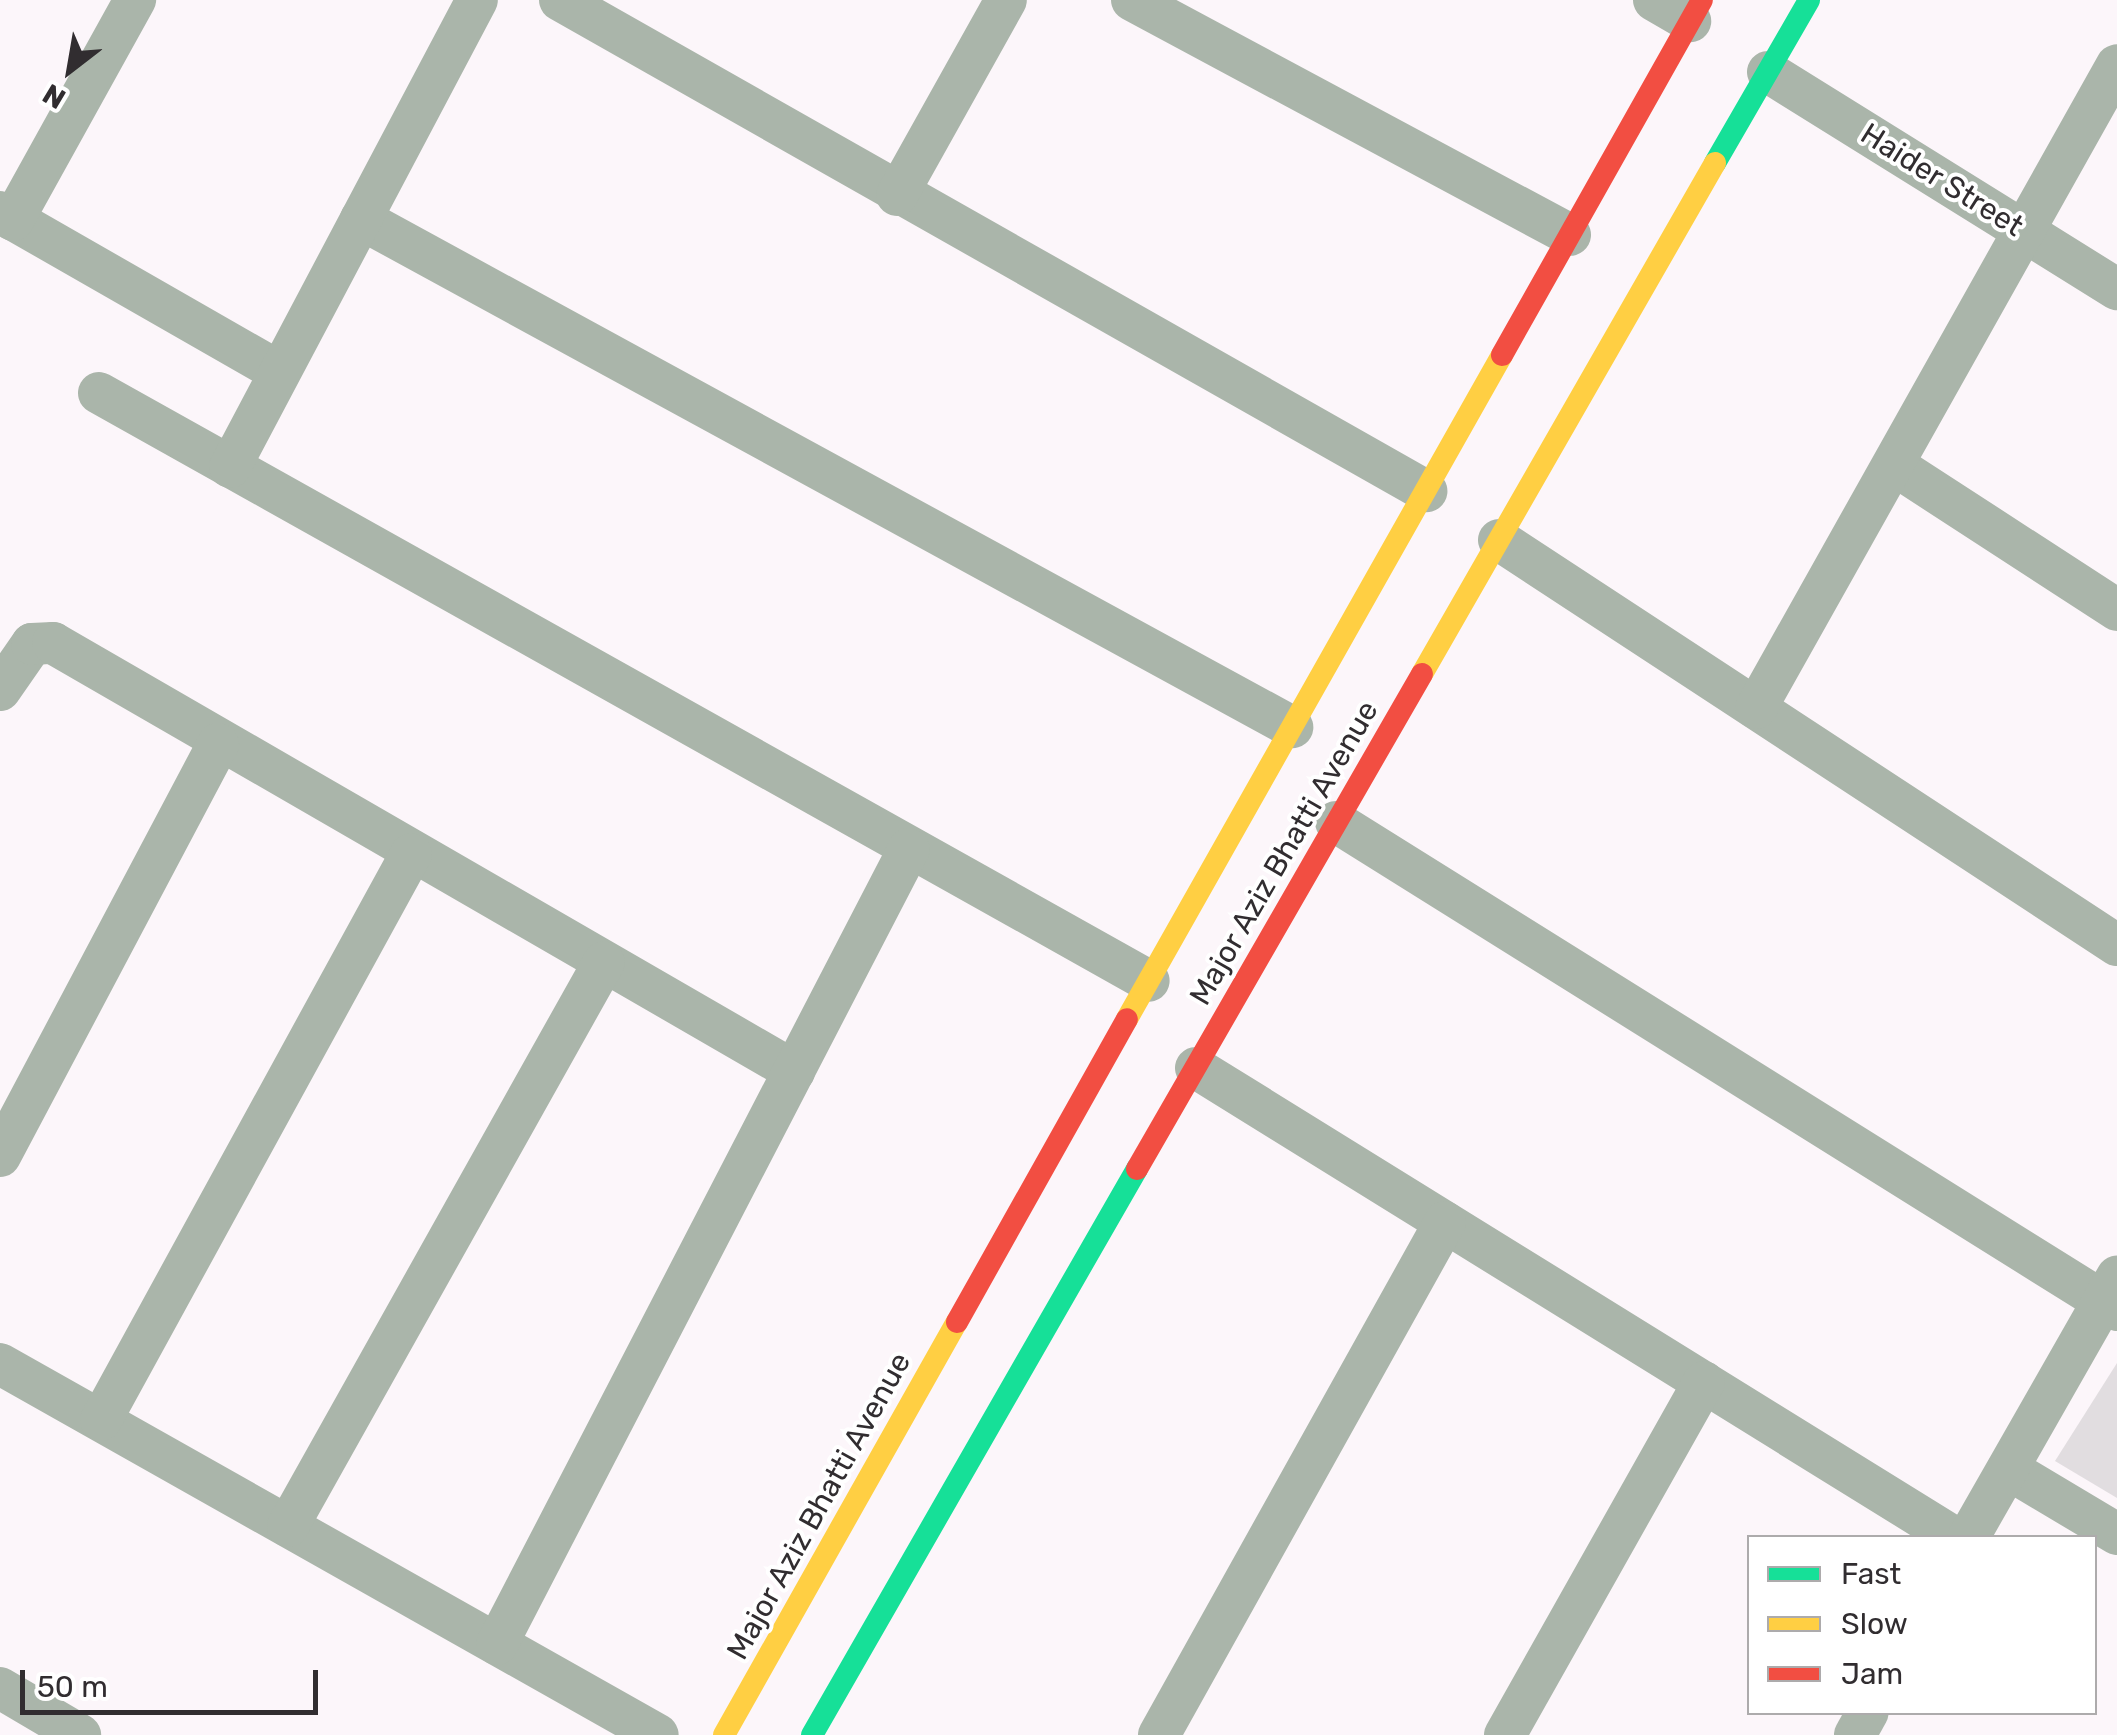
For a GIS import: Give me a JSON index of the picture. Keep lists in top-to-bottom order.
{
  "streets": {
    "main road": ["Major Aziz Bhatti Avenue"],
    "street": ["Haider Street"]
  },
  "crossings": [
    ["Haider Street", "Major Aziz Bhatti Avenue"]
  ],
  "legend": ["Fast", "Slow", "Jam"],
  "scale_bar": "50 m",
  "north": "bottom left"
}
